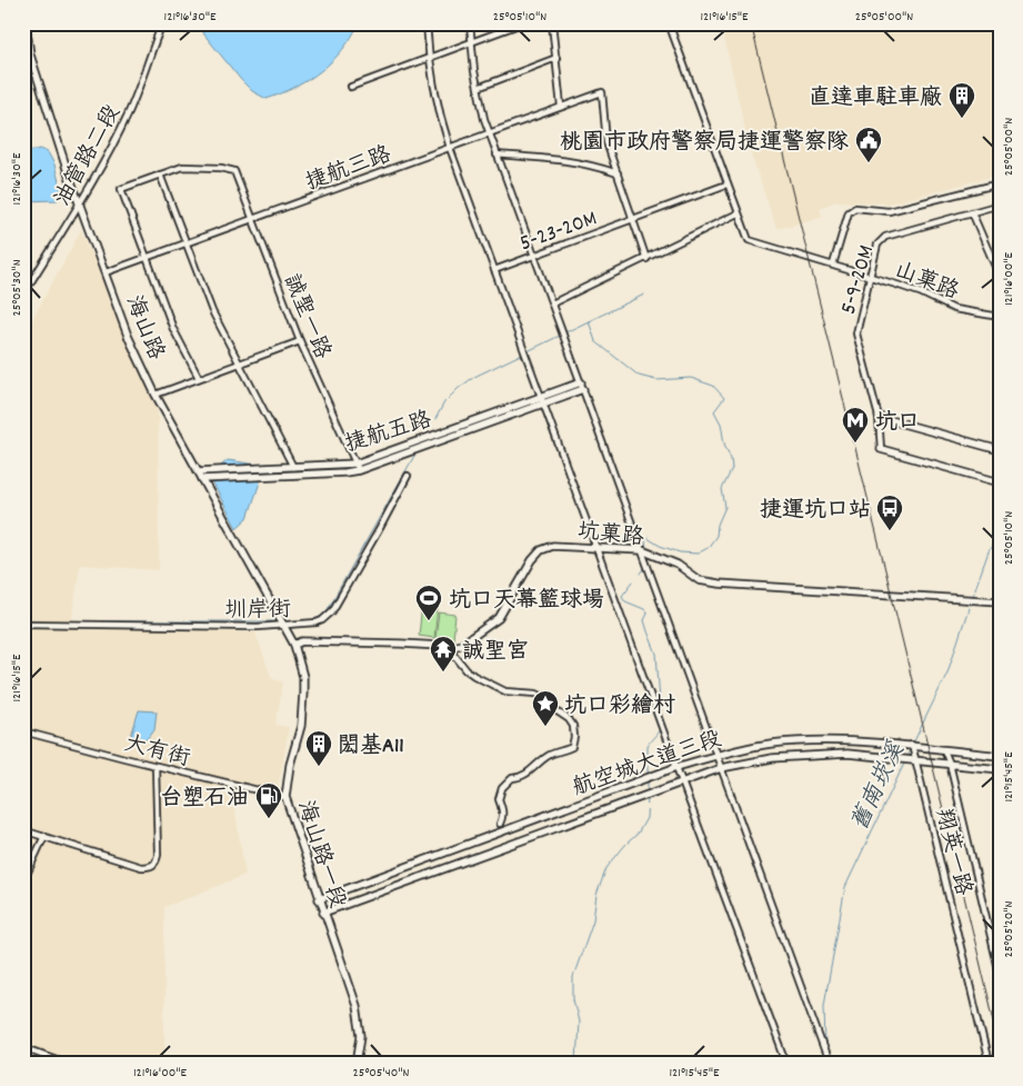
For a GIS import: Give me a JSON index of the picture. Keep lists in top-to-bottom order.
{
  "streets": {
    "street": [
      "油管路二段",
      "捷航三路",
      "5-23-20M",
      "5-9-20M",
      "山菓路",
      "誠聖一路",
      "海山路",
      "捷航五路",
      "坑菓路",
      "圳岸街",
      "大有街",
      "航空城大道三段",
      "翔英一路",
      "海山路一段"
    ]
  },
  "crossings": [
    ["油管路二段", "海山路"],
    ["捷航三路", "誠聖一路"],
    ["捷航三路", "海山路"],
    ["5-9-20M", "山菓路"],
    ["誠聖一路", "捷航五路"],
    ["海山路", "捷航五路"],
    ["海山路", "圳岸街"],
    ["海山路", "海山路一段"],
    ["圳岸街", "海山路一段"],
    ["大有街", "海山路一段"],
    ["航空城大道三段", "翔英一路"],
    ["航空城大道三段", "海山路一段"]
  ],
  "water": ["舊南崁溪"],
  "places": {
    "building": ["直達車駐車廠", "閎基A11"],
    "public building": ["桃園市政府警察局捷運警察隊"],
    "metro station": ["坑口"],
    "bus stop": ["捷運坑口站"],
    "sports": ["坑口天幕籃球場"],
    "temple": ["誠聖宮"],
    "place": ["坑口彩繪村"],
    "fuel station": ["台塑石油"]
  },
  "coordinates": [
    "121°16'30\"E",
    "25°05'10\"N",
    "121°16'15\"E",
    "25°05'00\"N",
    "121°16'00\"E",
    "25°05'30\"N",
    "121°15'45\"E",
    "25°05'20\"N",
    "25°05'40\"N"
  ]
}
